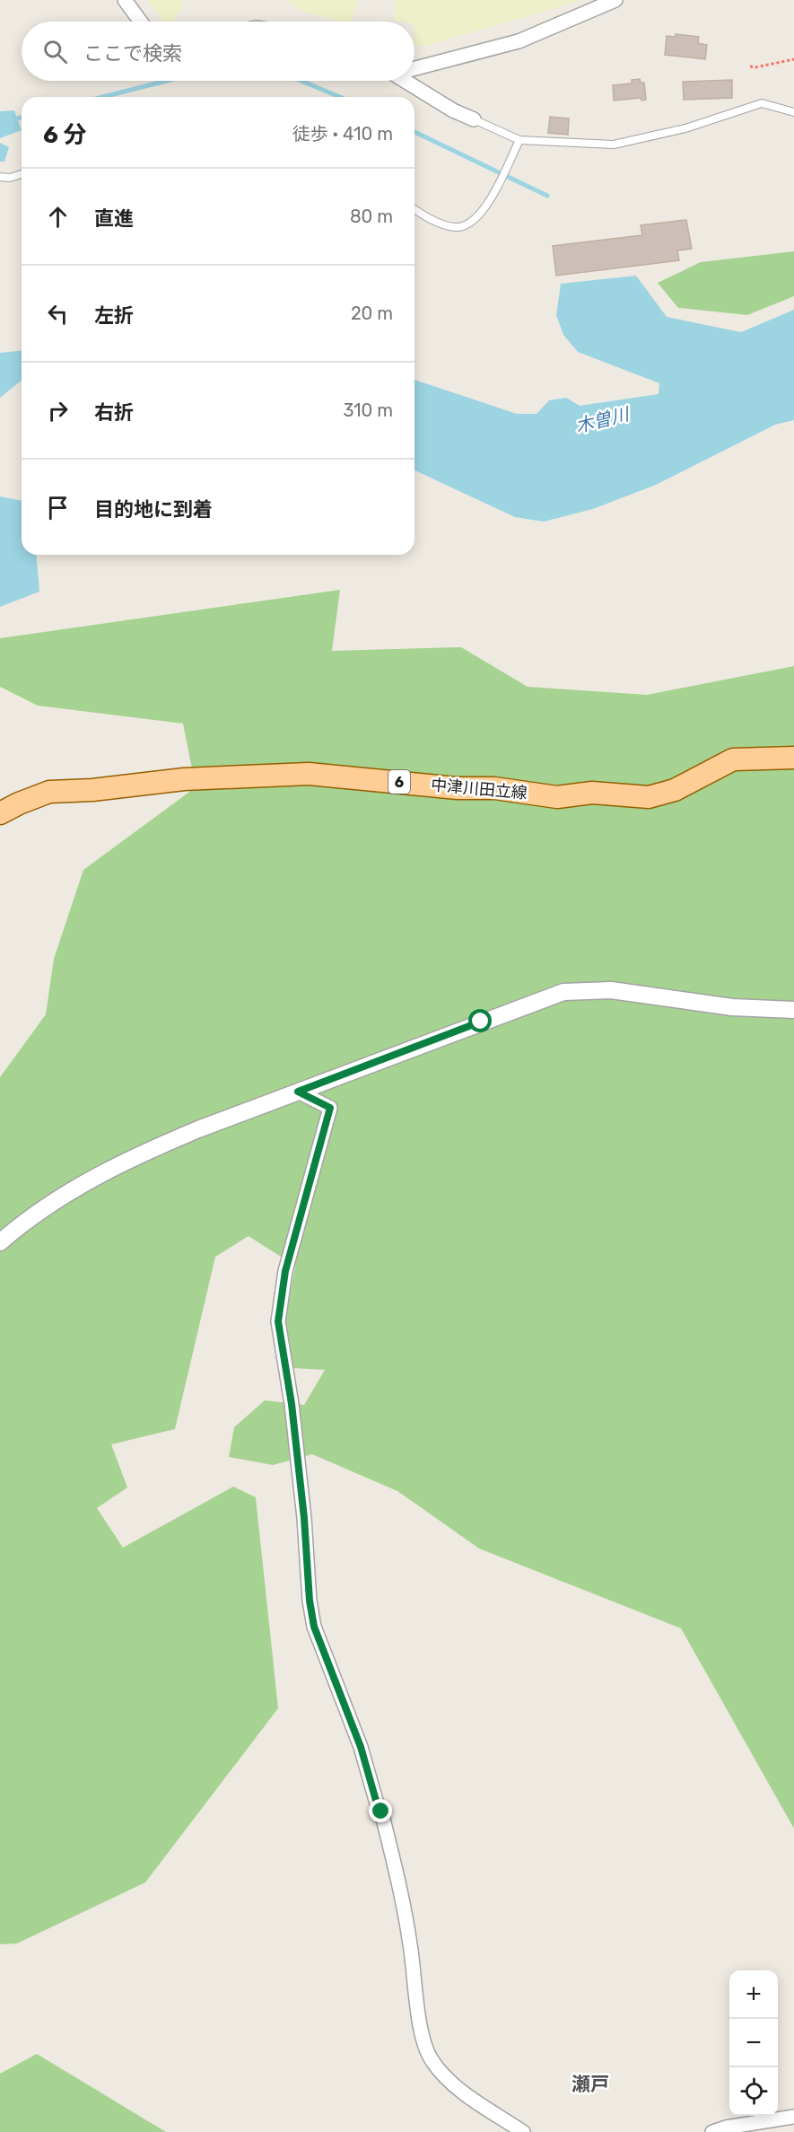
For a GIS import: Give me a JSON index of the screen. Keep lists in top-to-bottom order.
{
  "streets": {
    "main road": ["6", "中津川田立線"]
  },
  "districts": ["瀬戸"],
  "water": ["木曽川"],
  "page": {
    "search": "ここで検索",
    "heading": ["6 分", "徒歩 · 410 m"],
    "list": [
      ["直進", "80 m"],
      ["左折", "20 m"],
      ["右折", "310 m"],
      "目的地に到着"
    ],
    "map_buttons": ["+", "−"]
  }
}
